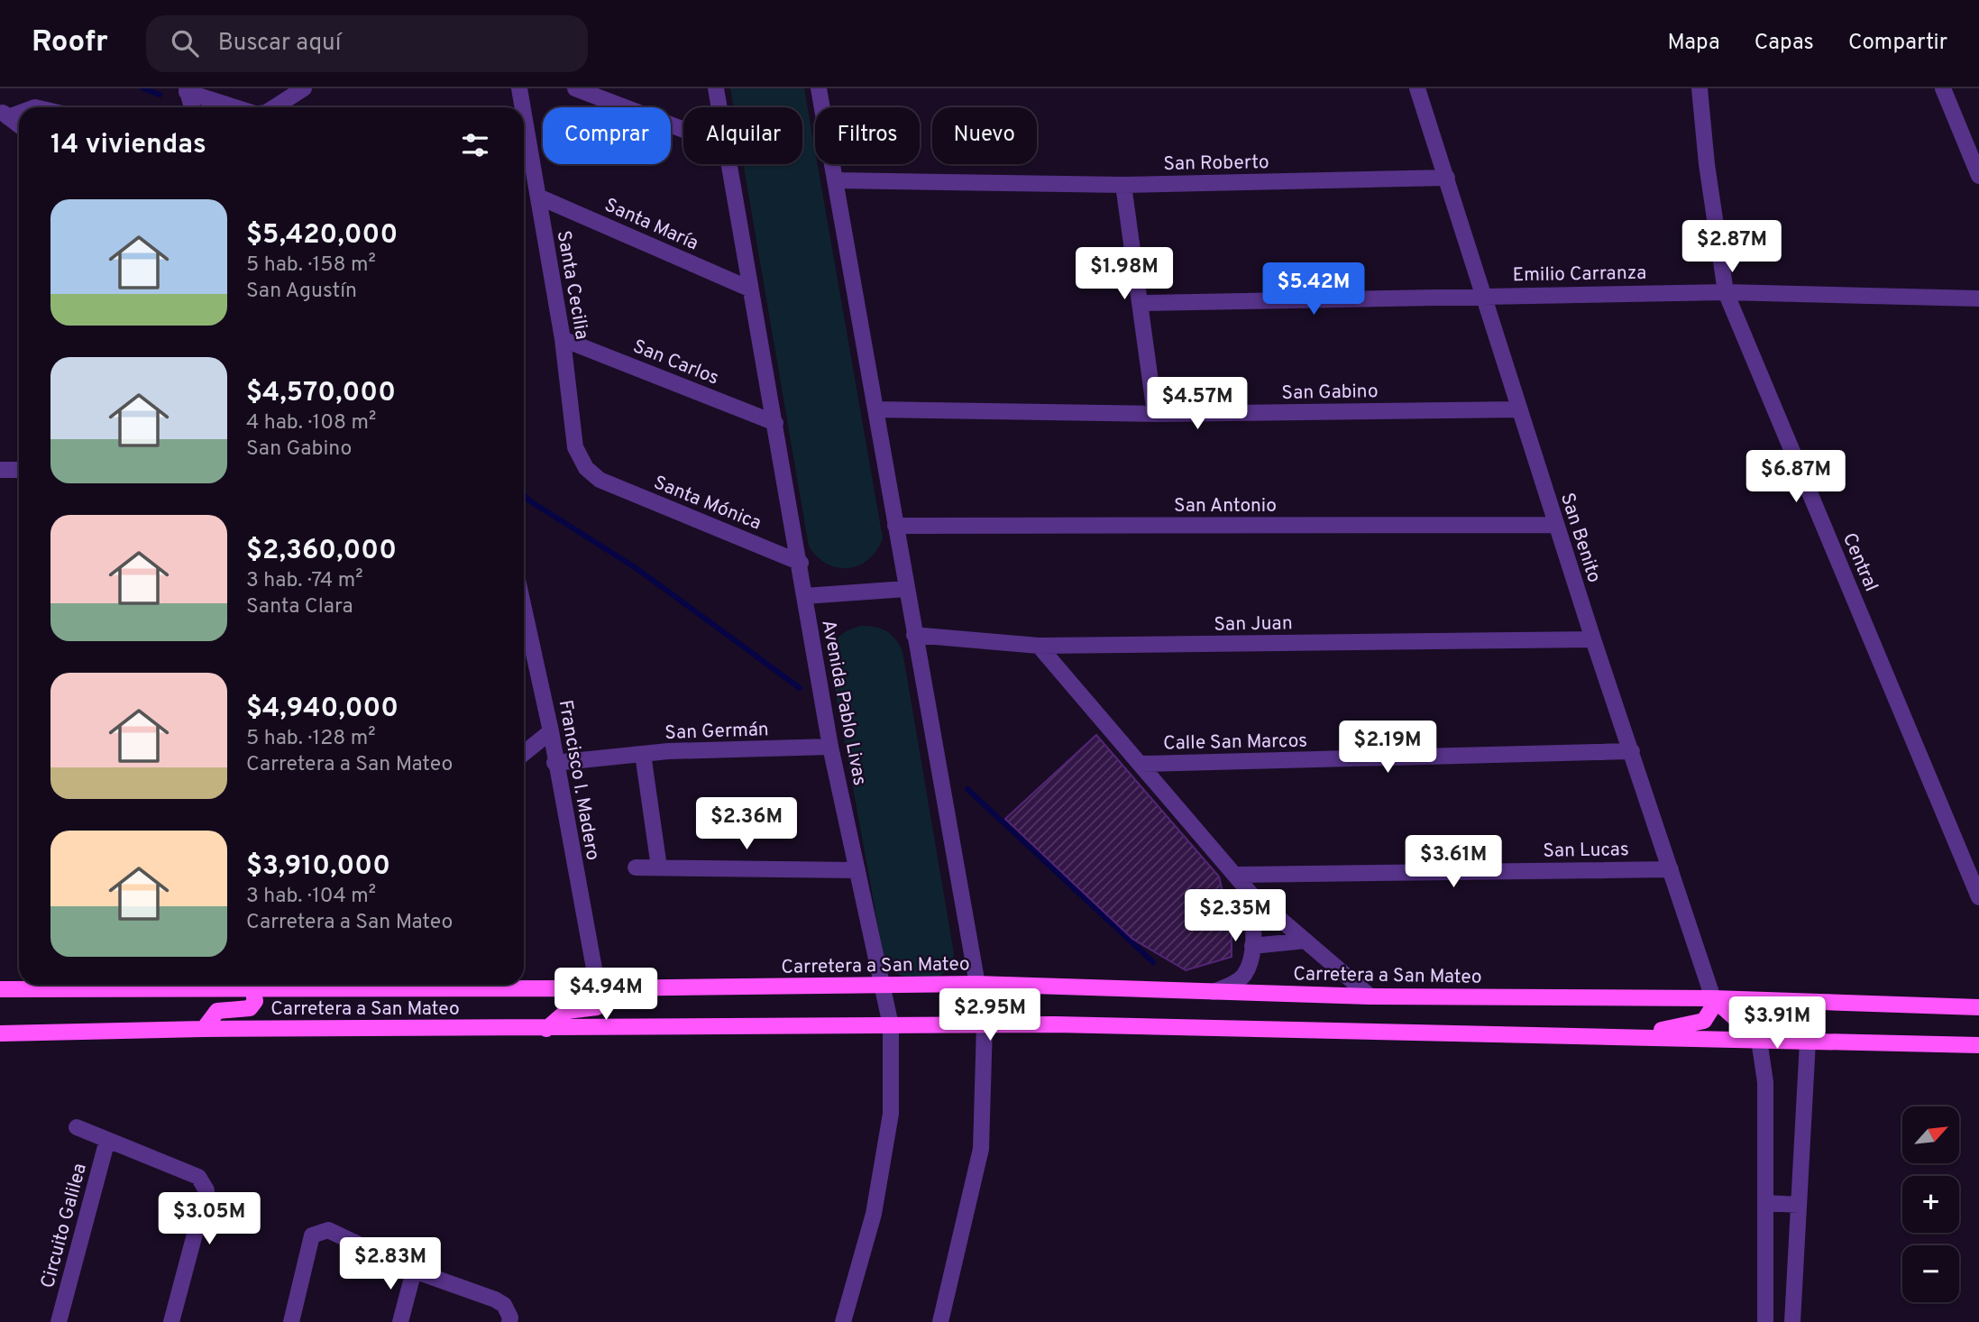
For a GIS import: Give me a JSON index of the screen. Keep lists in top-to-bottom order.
{
  "streets": {
    "main road": ["Carretera a San Mateo"],
    "street": [
      "San Roberto",
      "Santa María",
      "Emilio Carranza",
      "Santa Cecilia",
      "San Carlos",
      "San Gabino",
      "Santa Mónica",
      "San Antonio",
      "San Benito",
      "Central",
      "San Juan",
      "Avenida Pablo Livas",
      "San Germán",
      "Calle San Marcos",
      "Francisco I. Madero",
      "San Lucas",
      "Circuito Galilea"
    ]
  },
  "crossings": [
    ["San Roberto", "San Benito"],
    ["Santa María", "Santa Cecilia"],
    ["Santa María", "Avenida Pablo Livas"],
    ["Emilio Carranza", "San Benito"],
    ["Emilio Carranza", "Central"],
    ["Santa Cecilia", "San Carlos"],
    ["Santa Cecilia", "Santa Mónica"],
    ["San Carlos", "Avenida Pablo Livas"],
    ["San Gabino", "San Benito"],
    ["Santa Mónica", "Avenida Pablo Livas"],
    ["San Antonio", "San Benito"],
    ["San Benito", "San Juan"],
    ["San Benito", "Calle San Marcos"],
    ["San Benito", "San Lucas"],
    ["San Benito", "Carretera a San Mateo"],
    ["Avenida Pablo Livas", "San Germán"],
    ["Avenida Pablo Livas", "Carretera a San Mateo"],
    ["Francisco I. Madero", "Carretera a San Mateo"]
  ],
  "north": "top right",
  "page": {
    "header": "Roofr",
    "search": "Buscar aquí",
    "nav": ["Mapa", "Capas", "Compartir"],
    "chip": [
      "Comprar",
      "Alquilar",
      "Filtros",
      "Nuevo"
    ],
    "heading": "14 viviendas",
    "list": [
      {
        "name": "$5,420,000",
        "note": "5 hab. · 158 m² · San Agustín"
      },
      {
        "name": "$4,570,000",
        "note": "4 hab. · 108 m² · San Gabino"
      },
      {
        "name": "$2,360,000",
        "note": "3 hab. · 74 m² · Santa Clara"
      },
      {
        "name": "$4,940,000",
        "note": "5 hab. · 128 m² · Carretera a San Mateo"
      },
      {
        "name": "$3,910,000",
        "note": "3 hab. · 104 m² · Carretera a San Mateo"
      }
    ],
    "price": [
      "$2.87M",
      "$1.98M",
      "$5.42M",
      "$4.57M",
      "$6.87M",
      "$2.19M",
      "$2.36M",
      "$3.61M",
      "$2.35M",
      "$4.94M",
      "$2.95M",
      "$3.91M",
      "$3.05M",
      "$2.83M"
    ],
    "map_buttons": ["+", "−"]
  }
}
